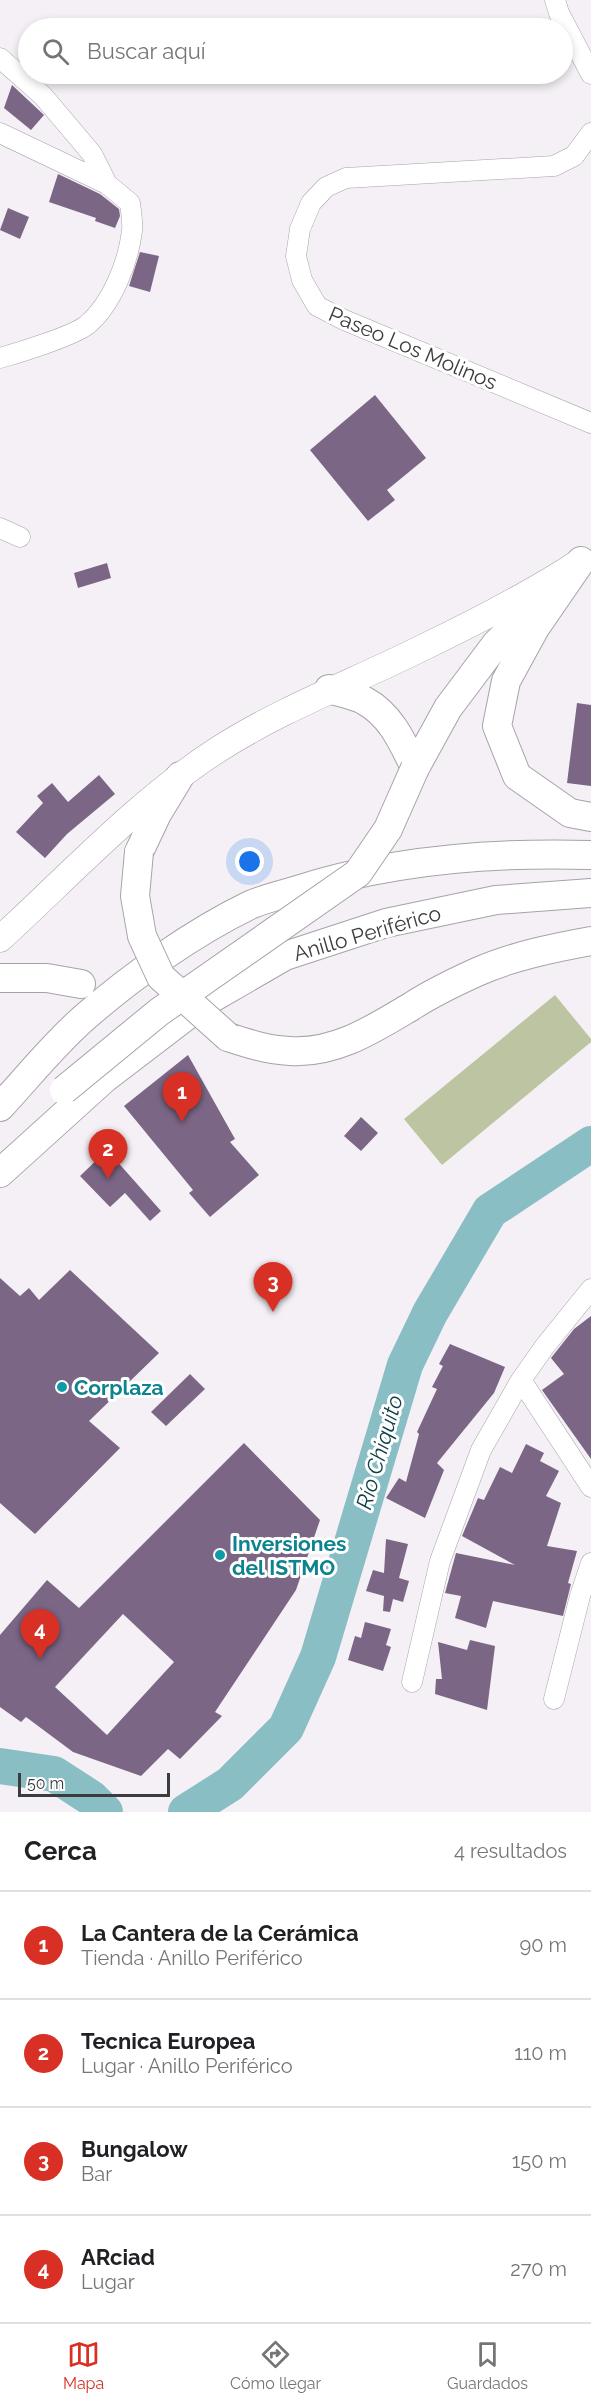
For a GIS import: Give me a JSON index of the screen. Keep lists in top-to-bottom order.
{
  "streets": {
    "highway": ["Anillo Periférico"],
    "street": ["Paseo Los Molinos"]
  },
  "water": ["Río Chiquito"],
  "places": ["Corplaza", "Inversiones del ISTMO"],
  "scale_bar": "50 m",
  "page": {
    "search": "Buscar aquí",
    "pins": [
      "1",
      "2",
      "3",
      "4"
    ],
    "scale": "50 m",
    "heading": ["Cerca", "4 resultados"],
    "list": [
      {
        "mark": "1",
        "name": "La Cantera de la Cerámica",
        "note": "Tienda · Anillo Periférico",
        "value": "90 m"
      },
      {
        "mark": "2",
        "name": "Tecnica Europea",
        "note": "Lugar · Anillo Periférico",
        "value": "110 m"
      },
      {
        "mark": "3",
        "name": "Bungalow",
        "note": "Bar",
        "value": "150 m"
      },
      {
        "mark": "4",
        "name": "ARciad",
        "note": "Lugar",
        "value": "270 m"
      }
    ],
    "nav": ["Mapa", "Cómo llegar", "Guardados"]
  }
}
